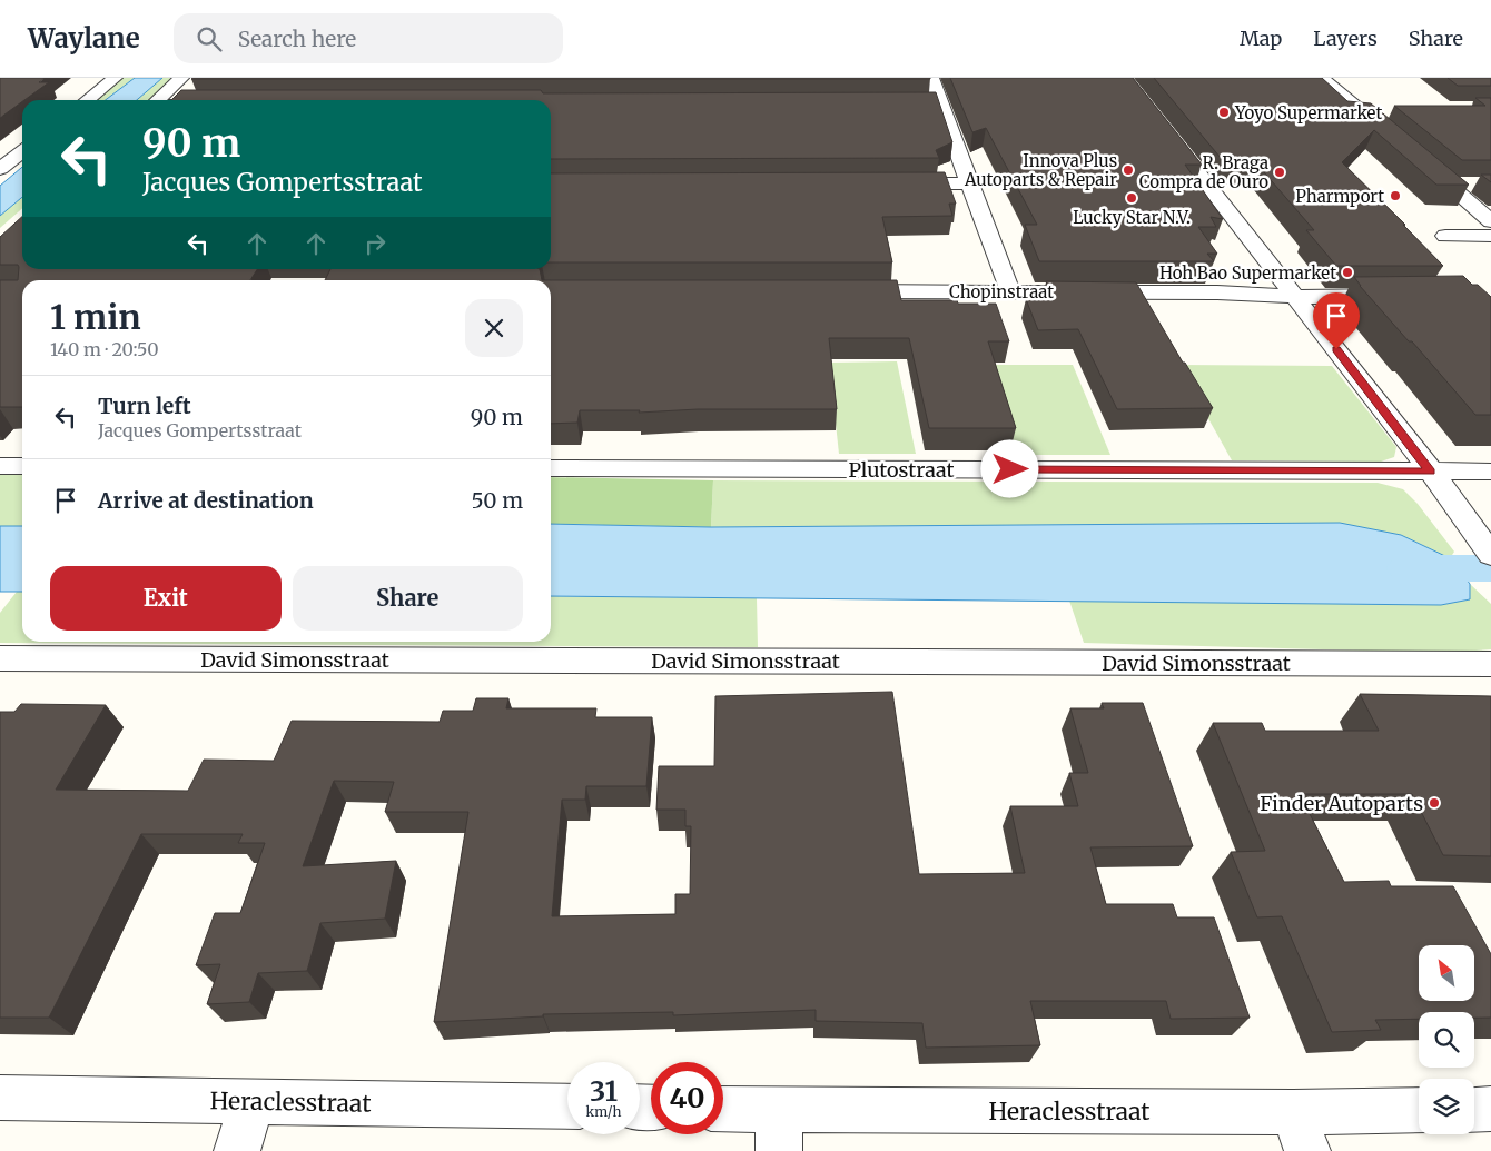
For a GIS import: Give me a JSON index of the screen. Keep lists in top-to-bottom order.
{
  "streets": {
    "street": [
      "Chopinstraat",
      "Plutostraat",
      "David Simonsstraat",
      "Heraclesstraat"
    ]
  },
  "places": [
    "Yoyo Supermarket",
    "Innova Plus Autoparts & Repair",
    "R. Braga Compra de Ouro",
    "Pharmport",
    "Lucky Star N.V.",
    "Hoh Bao Supermarket",
    "Finder Autoparts"
  ],
  "north": "top left",
  "page": {
    "header": "Waylane",
    "search": "Search here",
    "nav": ["Map", "Layers", "Share"],
    "turn": ["90 m", "Jacques Gompertsstraat"],
    "heading": ["1 min", "140 m · 20:50"],
    "list": [
      {
        "name": "Turn left",
        "note": "Jacques Gompertsstraat",
        "value": "90 m"
      },
      {
        "name": "Arrive at destination",
        "value": "50 m"
      }
    ],
    "buttons": ["Exit", "Share"],
    "speed": "31 km/h",
    "limit": "40"
  }
}
